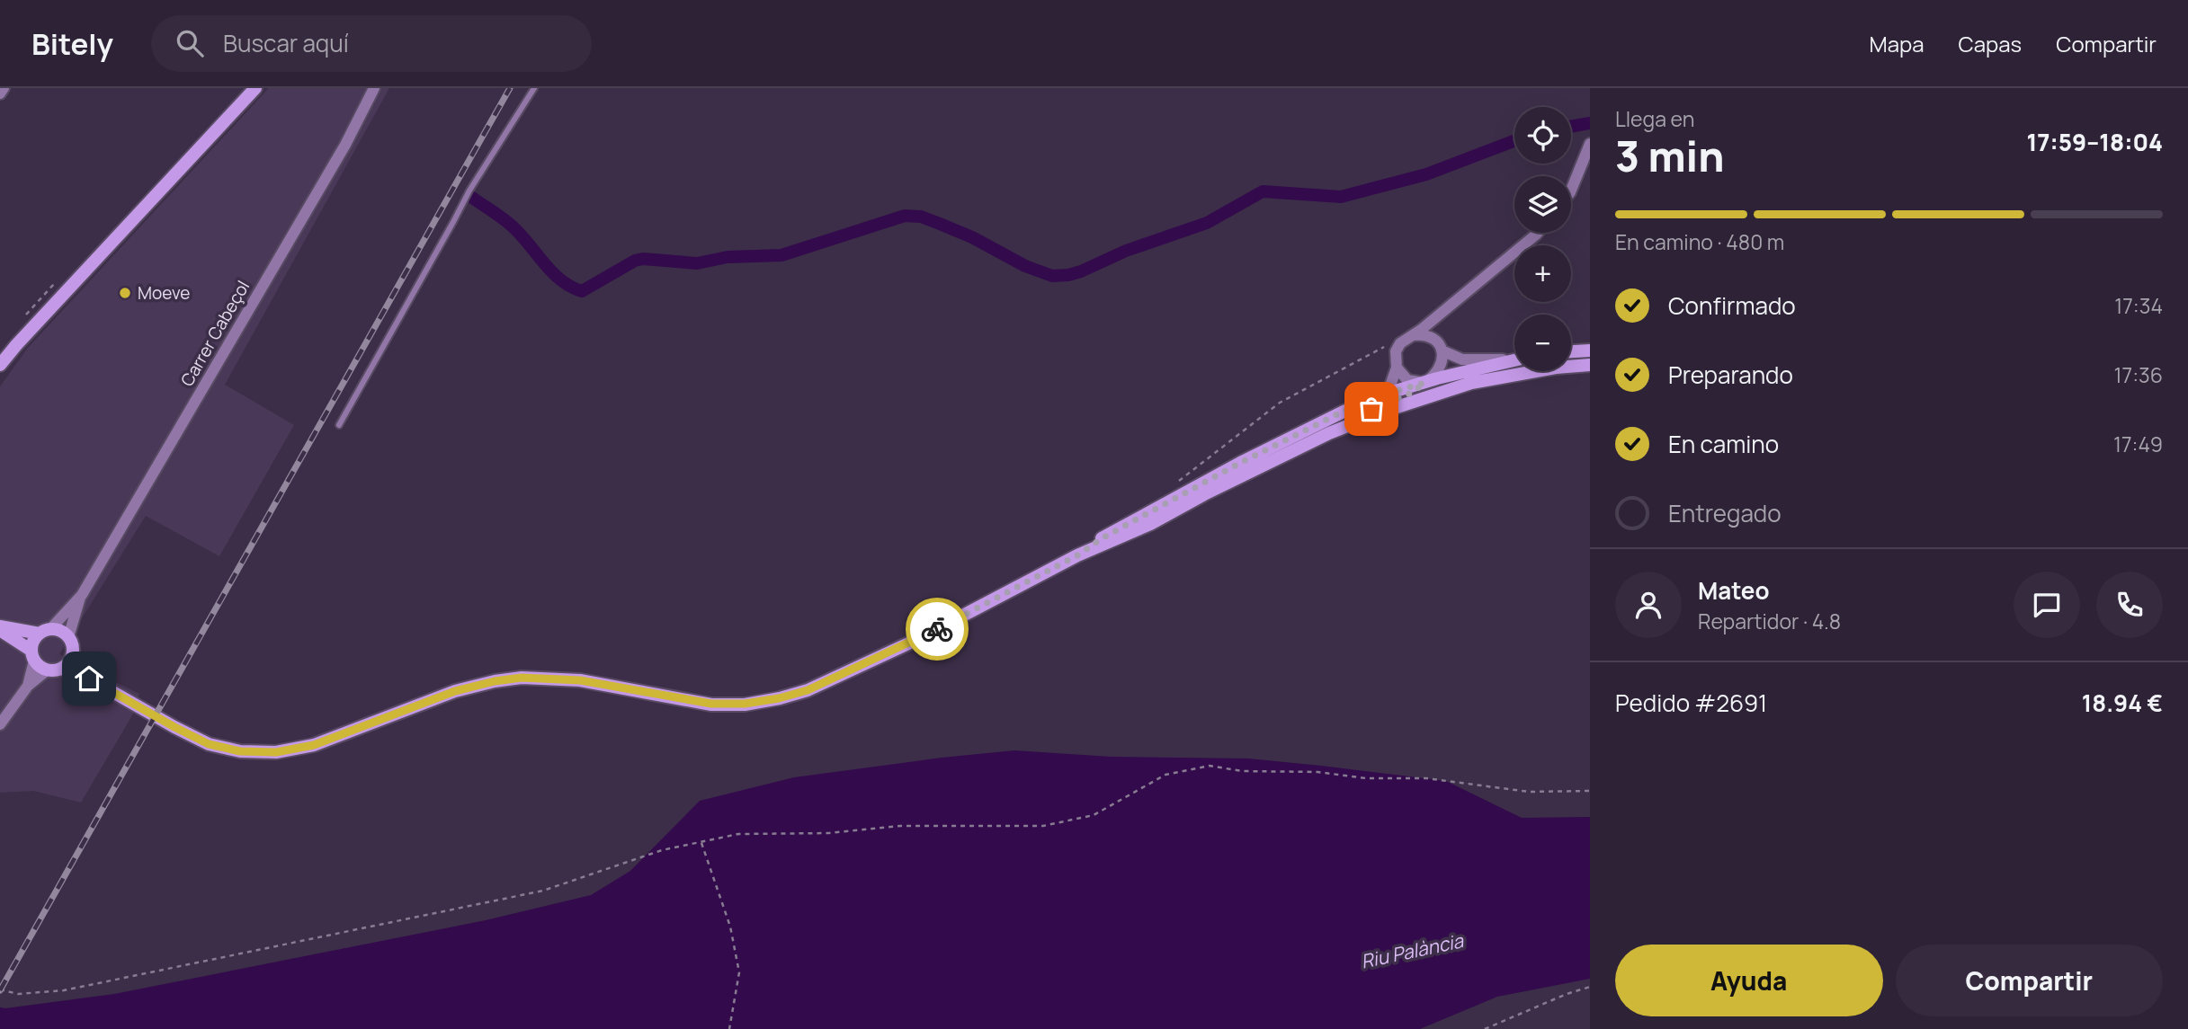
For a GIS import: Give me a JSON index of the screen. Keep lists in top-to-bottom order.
{
  "streets": {
    "street": ["Carrer Cabeçol"]
  },
  "water": ["Riu Palància"],
  "places": ["Moeve"],
  "page": {
    "header": "Bitely",
    "search": "Buscar aquí",
    "nav": ["Mapa", "Capas", "Compartir"],
    "heading": ["3 min", "Llega en", "17:59–18:04"],
    "panel": [
      "Mateo",
      "Repartidor · 4.8",
      "Pedido #2691",
      "18.94 €"
    ],
    "map_buttons": ["+", "−"],
    "bar": "En camino · 480 m",
    "list": [
      ["Confirmado", "17:34"],
      ["Preparando", "17:36"],
      ["En camino", "17:49"],
      "Entregado"
    ],
    "buttons": ["Ayuda", "Compartir"]
  }
}
